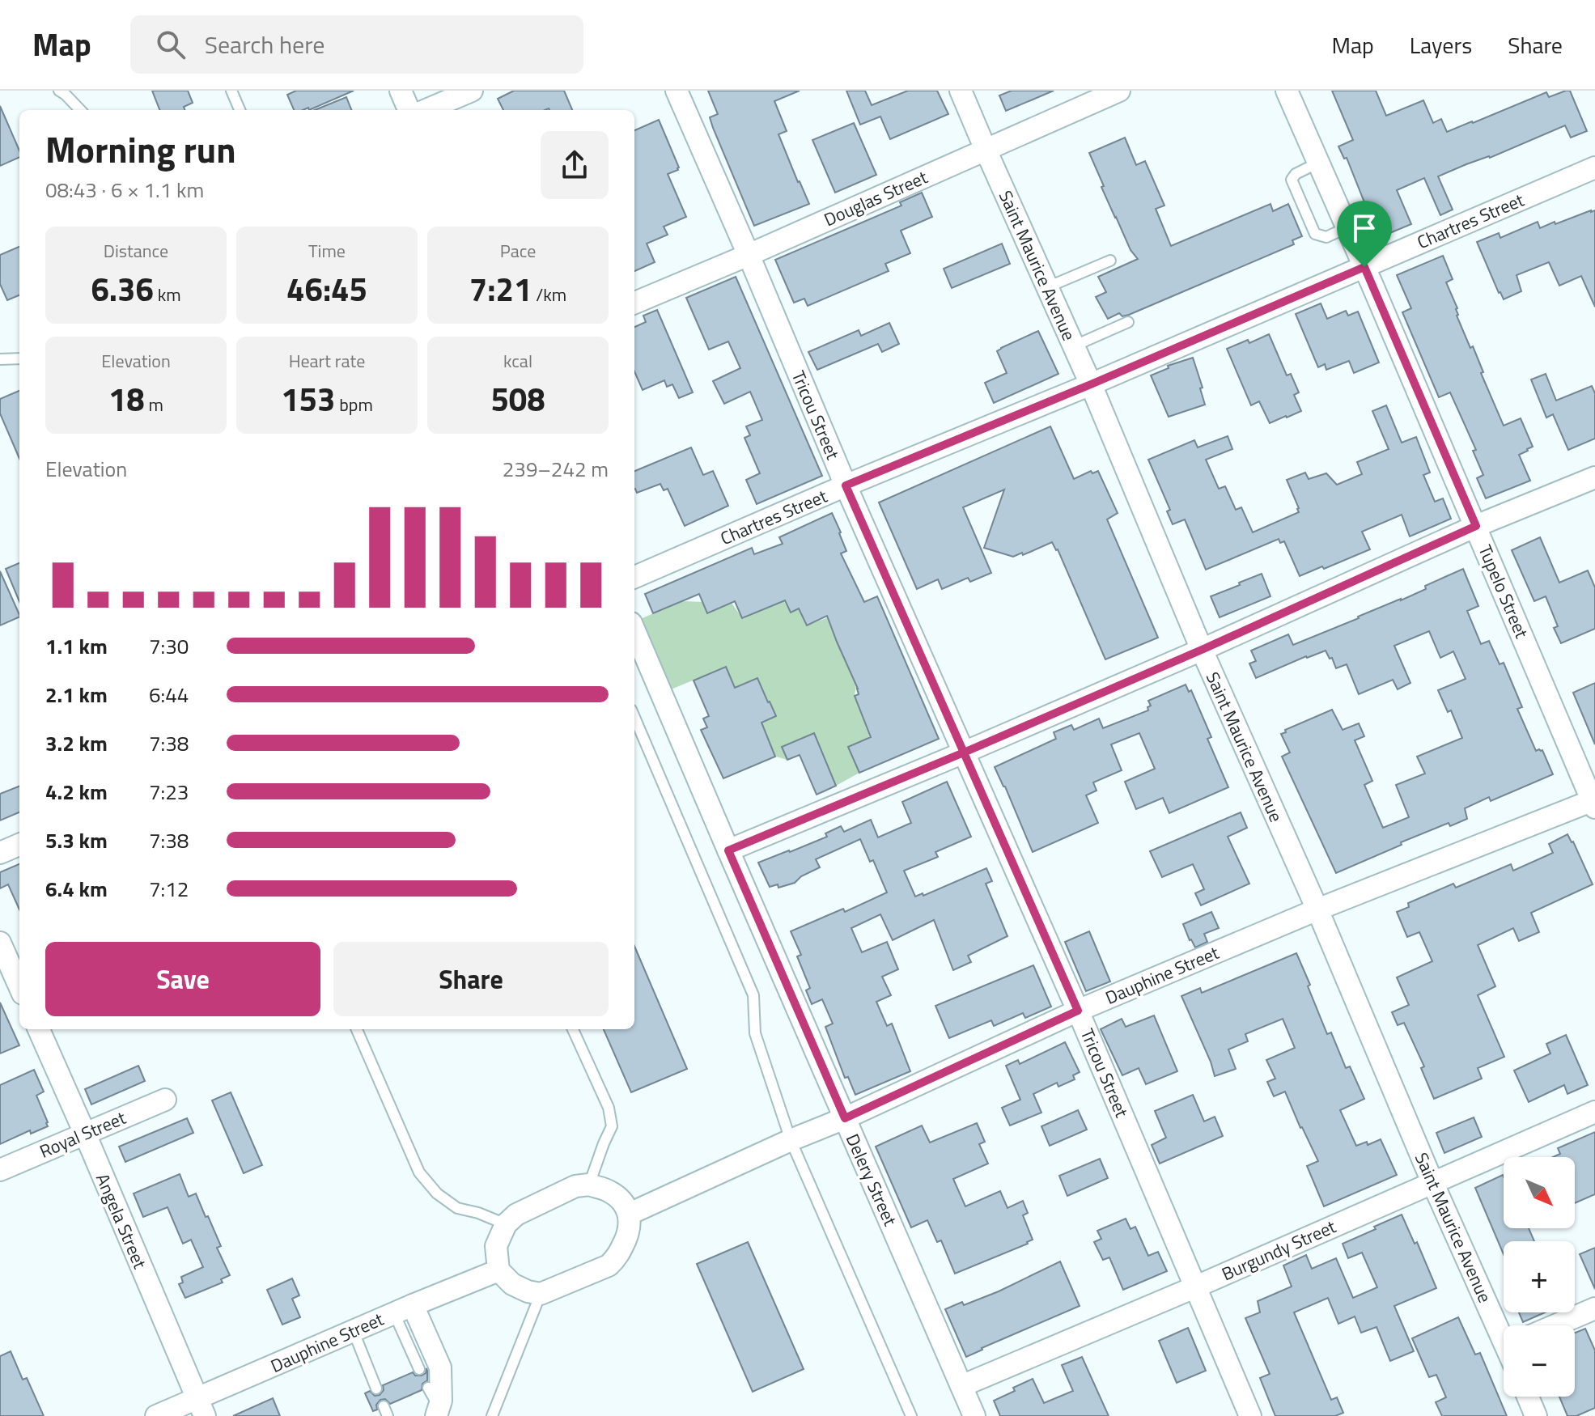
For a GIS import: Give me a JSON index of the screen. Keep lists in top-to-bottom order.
{
  "streets": {
    "street": [
      "Douglas Street",
      "Chartres Street",
      "Saint Maurice Avenue",
      "Tricou Street",
      "Tupelo Street",
      "Dauphine Street",
      "Royal Street",
      "Delery Street",
      "Angela Street",
      "Burgundy Street"
    ]
  },
  "crossings": [
    ["Douglas Street", "Saint Maurice Avenue"],
    ["Douglas Street", "Tricou Street"],
    ["Chartres Street", "Saint Maurice Avenue"],
    ["Chartres Street", "Tricou Street"],
    ["Chartres Street", "Tupelo Street"],
    ["Saint Maurice Avenue", "Dauphine Street"],
    ["Saint Maurice Avenue", "Burgundy Street"],
    ["Tricou Street", "Dauphine Street"],
    ["Tricou Street", "Burgundy Street"],
    ["Tupelo Street", "Dauphine Street"],
    ["Dauphine Street", "Delery Street"],
    ["Dauphine Street", "Angela Street"],
    ["Royal Street", "Angela Street"],
    ["Delery Street", "Burgundy Street"]
  ],
  "north": "bottom right",
  "page": {
    "header": "Map",
    "search": "Search here",
    "nav": ["Map", "Layers", "Share"],
    "heading": ["Morning run", "08:43 · 6 × 1.1 km"],
    "stats": [
      ["Distance", "6.36 km"],
      ["Time", "46:45"],
      ["Pace", "7:21 /km"],
      ["Elevation", "18 m"],
      ["Heart rate", "153 bpm"],
      ["kcal", "508"]
    ],
    "chart": ["Elevation", "239–242 m"],
    "list": [
      {
        "name": "1.1 km",
        "note": "7:30"
      },
      {
        "name": "2.1 km",
        "note": "6:44"
      },
      {
        "name": "3.2 km",
        "note": "7:38"
      },
      {
        "name": "4.2 km",
        "note": "7:23"
      },
      {
        "name": "5.3 km",
        "note": "7:38"
      },
      {
        "name": "6.4 km",
        "note": "7:12"
      }
    ],
    "buttons": ["Save", "Share"],
    "map_buttons": ["+", "−"]
  }
}
